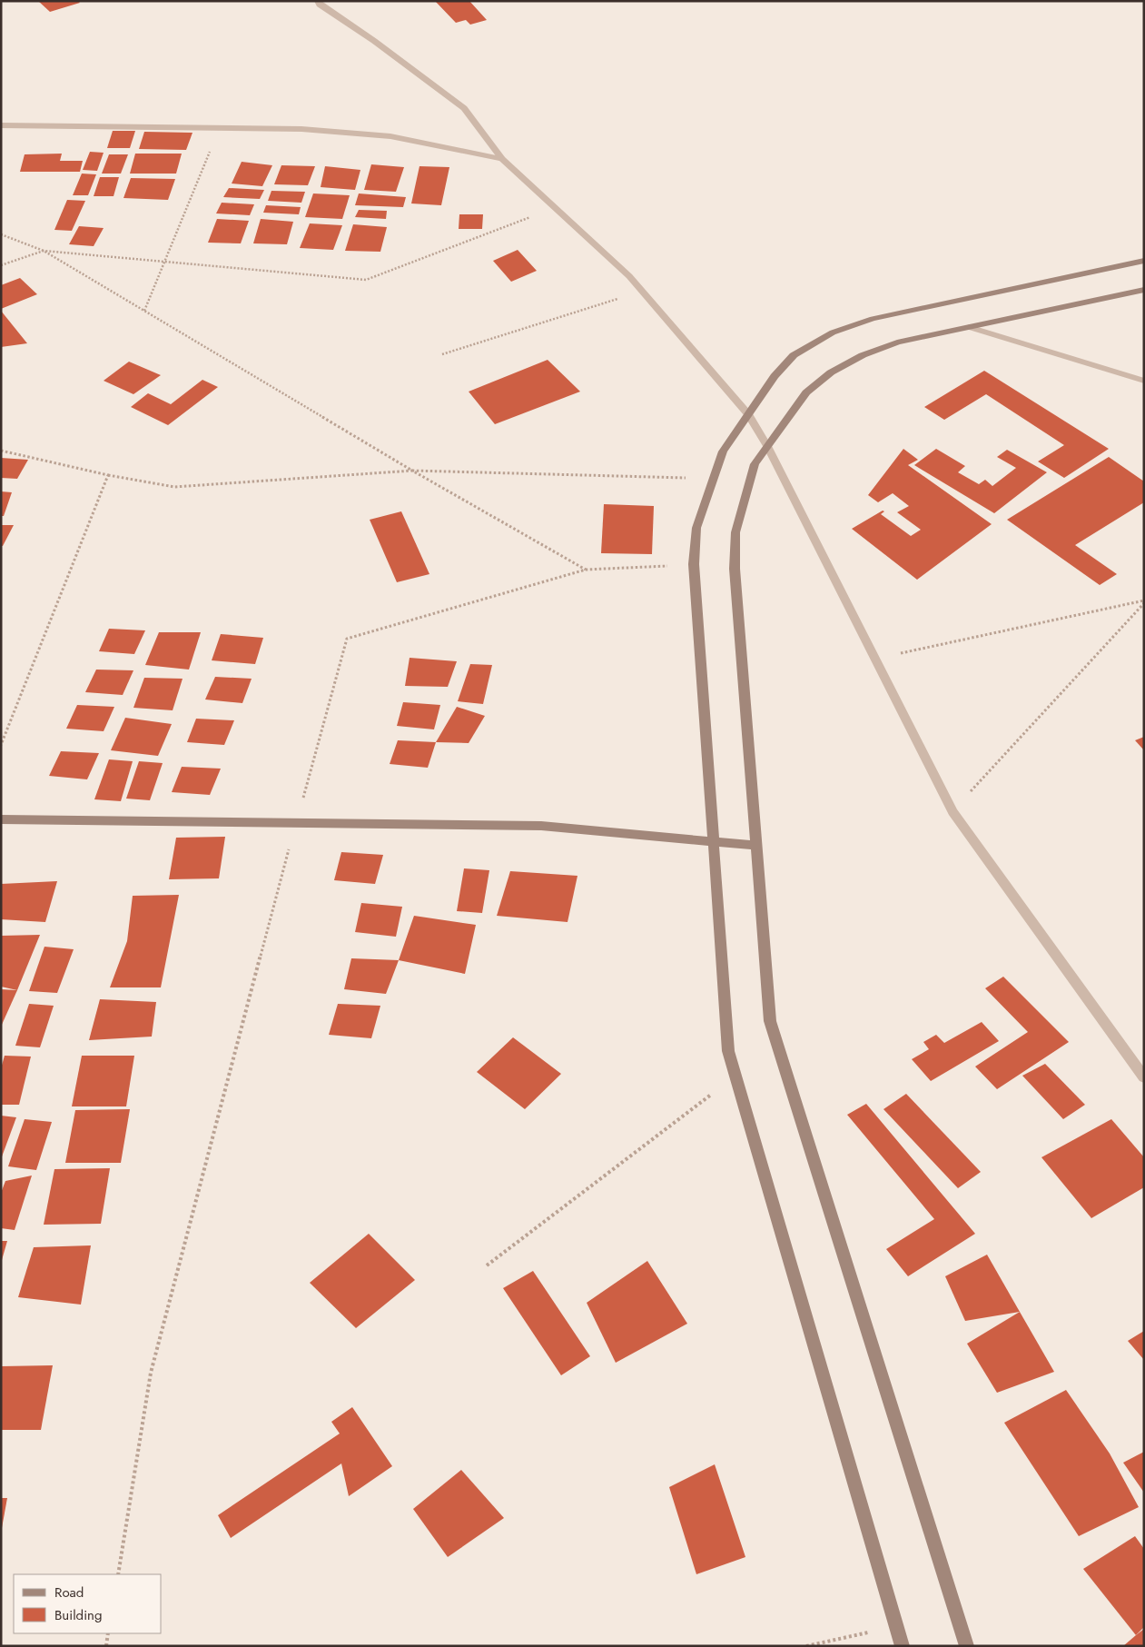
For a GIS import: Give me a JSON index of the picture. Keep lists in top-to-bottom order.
{
  "legend": ["Road", "Building"]
}
